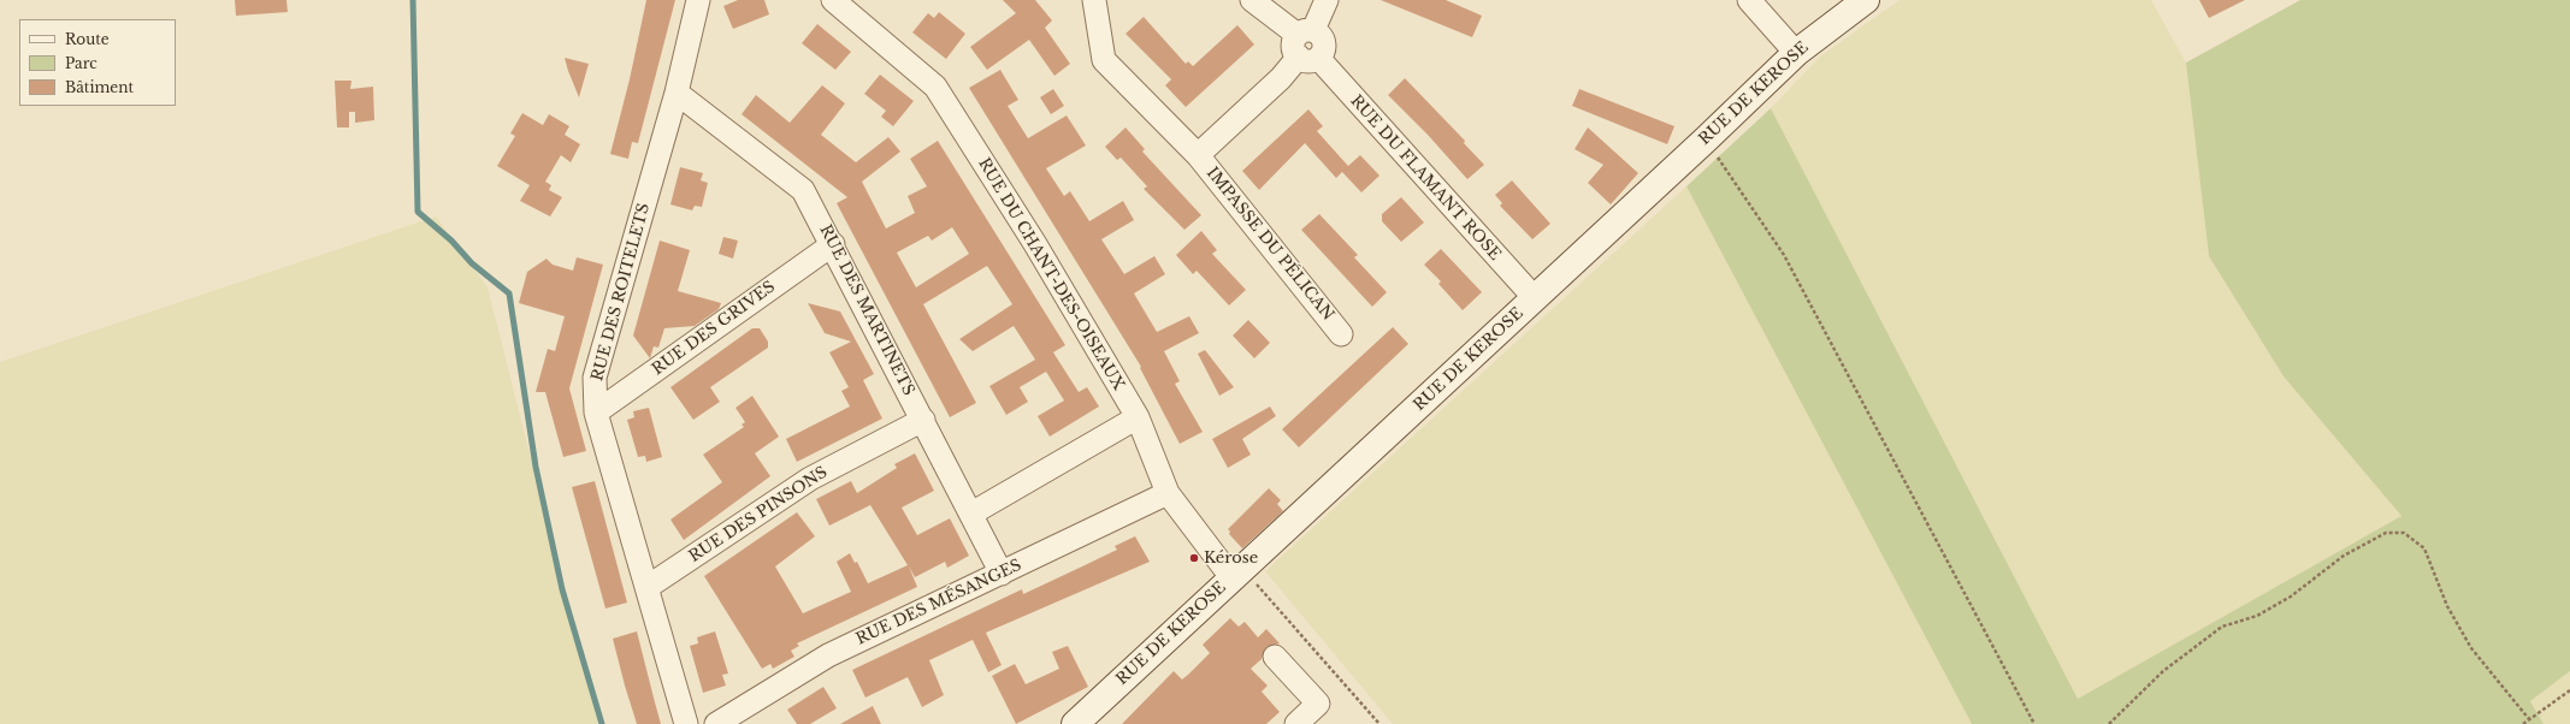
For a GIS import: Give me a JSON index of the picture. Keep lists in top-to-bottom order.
{
  "streets": {
    "main road": ["RUE DE KEROSE"],
    "street": [
      "RUE DU FLAMANT ROSE",
      "IMPASSE DU PÉLICAN",
      "RUE DU CHANT-DES-OISEAUX",
      "RUE DES ROITELETS",
      "RUE DES MARTINETS",
      "RUE DES GRIVES",
      "RUE DES PINSONS",
      "RUE DES MÉSANGES"
    ]
  },
  "crossings": [
    ["RUE DE KEROSE", "RUE DU FLAMANT ROSE"],
    ["RUE DE KEROSE", "RUE DU CHANT-DES-OISEAUX"],
    ["RUE DU FLAMANT ROSE", "IMPASSE DU PÉLICAN"],
    ["RUE DU CHANT-DES-OISEAUX", "RUE DES MÉSANGES"],
    ["RUE DES ROITELETS", "RUE DES MARTINETS"],
    ["RUE DES ROITELETS", "RUE DES GRIVES"],
    ["RUE DES ROITELETS", "RUE DES PINSONS"],
    ["RUE DES MARTINETS", "RUE DES GRIVES"],
    ["RUE DES MARTINETS", "RUE DES PINSONS"],
    ["RUE DES MARTINETS", "RUE DES MÉSANGES"]
  ],
  "places": ["Kérose"],
  "legend": ["Route", "Parc", "Bâtiment"]
}
